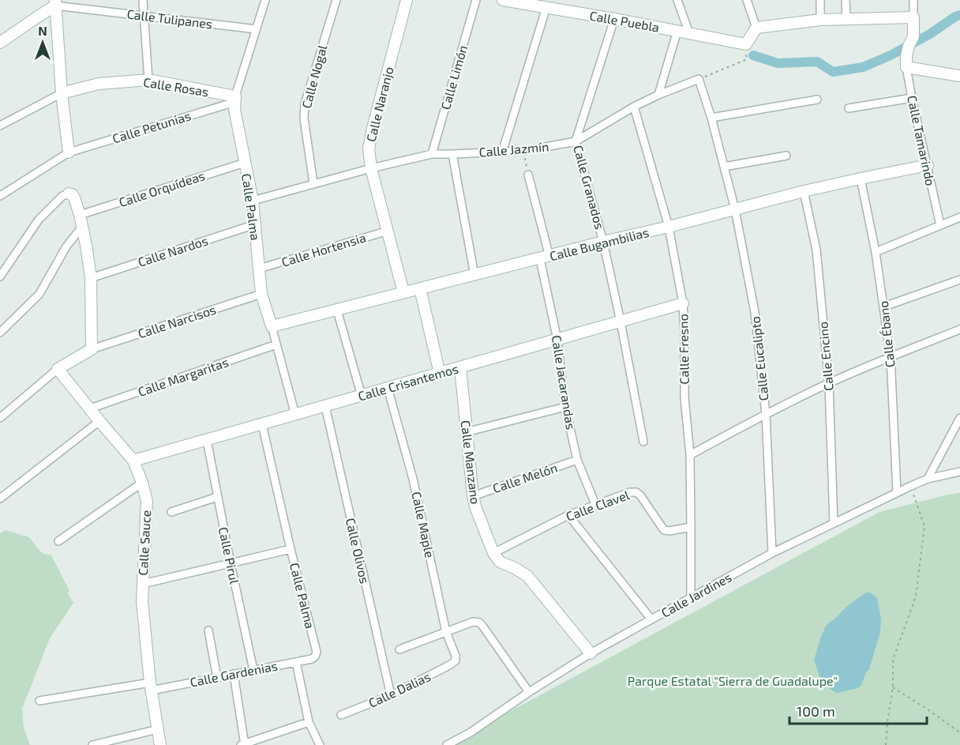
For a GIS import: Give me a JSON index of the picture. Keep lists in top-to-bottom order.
{
  "streets": {
    "street": [
      "Calle Tulipanes",
      "Calle Puebla",
      "Calle Nogal",
      "Calle Limón",
      "Calle Rosas",
      "Calle Naranjo",
      "Calle Petunias",
      "Calle Tamarindo",
      "Calle Jazmín",
      "Calle Granados",
      "Calle Orquídeas",
      "Calle Palma",
      "Calle Bugambilias",
      "Calle Hortensia",
      "Calle Nardos",
      "Calle Narcisos",
      "Calle Ébano",
      "Calle Fresno",
      "Calle Encino",
      "Calle Eucalipto",
      "Calle Margaritas",
      "Calle Crisantemos",
      "Calle Jacarandas",
      "Calle Manzano",
      "Calle Melón",
      "Calle Clavel",
      "Calle Maple",
      "Calle Sauce",
      "Calle Olivos",
      "Calle Pirul",
      "Calle Jardines",
      "Calle Gardenias",
      "Calle Dalias"
    ]
  },
  "crossings": [
    ["Calle Tulipanes", "Calle Palma"],
    ["Calle Puebla", "Calle Granados"],
    ["Calle Nogal", "Calle Jazmín"],
    ["Calle Limón", "Calle Jazmín"],
    ["Calle Rosas", "Calle Petunias"],
    ["Calle Rosas", "Calle Palma"],
    ["Calle Naranjo", "Calle Jazmín"],
    ["Calle Naranjo", "Calle Bugambilias"],
    ["Calle Naranjo", "Calle Hortensia"],
    ["Calle Petunias", "Calle Palma"],
    ["Calle Tamarindo", "Calle Bugambilias"],
    ["Calle Jazmín", "Calle Granados"],
    ["Calle Jazmín", "Calle Palma"],
    ["Calle Jazmín", "Calle Fresno"],
    ["Calle Jazmín", "Calle Eucalipto"],
    ["Calle Granados", "Calle Bugambilias"],
    ["Calle Granados", "Calle Crisantemos"],
    ["Calle Orquídeas", "Calle Palma"],
    ["Calle Palma", "Calle Bugambilias"],
    ["Calle Palma", "Calle Hortensia"],
    ["Calle Palma", "Calle Nardos"],
    ["Calle Palma", "Calle Narcisos"],
    ["Calle Palma", "Calle Margaritas"],
    ["Calle Palma", "Calle Crisantemos"],
    ["Calle Palma", "Calle Gardenias"],
    ["Calle Bugambilias", "Calle Ébano"],
    ["Calle Bugambilias", "Calle Fresno"],
    ["Calle Bugambilias", "Calle Encino"],
    ["Calle Bugambilias", "Calle Eucalipto"],
    ["Calle Bugambilias", "Calle Jacarandas"],
    ["Calle Ébano", "Calle Jardines"],
    ["Calle Fresno", "Calle Crisantemos"],
    ["Calle Fresno", "Calle Clavel"],
    ["Calle Fresno", "Calle Jardines"],
    ["Calle Encino", "Calle Jardines"],
    ["Calle Eucalipto", "Calle Jardines"],
    ["Calle Margaritas", "Calle Sauce"],
    ["Calle Crisantemos", "Calle Jacarandas"],
    ["Calle Crisantemos", "Calle Manzano"],
    ["Calle Crisantemos", "Calle Maple"],
    ["Calle Crisantemos", "Calle Sauce"],
    ["Calle Crisantemos", "Calle Olivos"],
    ["Calle Crisantemos", "Calle Pirul"],
    ["Calle Jacarandas", "Calle Melón"],
    ["Calle Jacarandas", "Calle Clavel"],
    ["Calle Manzano", "Calle Melón"],
    ["Calle Manzano", "Calle Clavel"],
    ["Calle Maple", "Calle Dalias"],
    ["Calle Sauce", "Calle Gardenias"],
    ["Calle Olivos", "Calle Dalias"],
    ["Calle Pirul", "Calle Gardenias"]
  ],
  "parks": ["Parque Estatal \"Sierra de Guadalupe\""],
  "scale_bar": "100 m",
  "north": "top"
}
